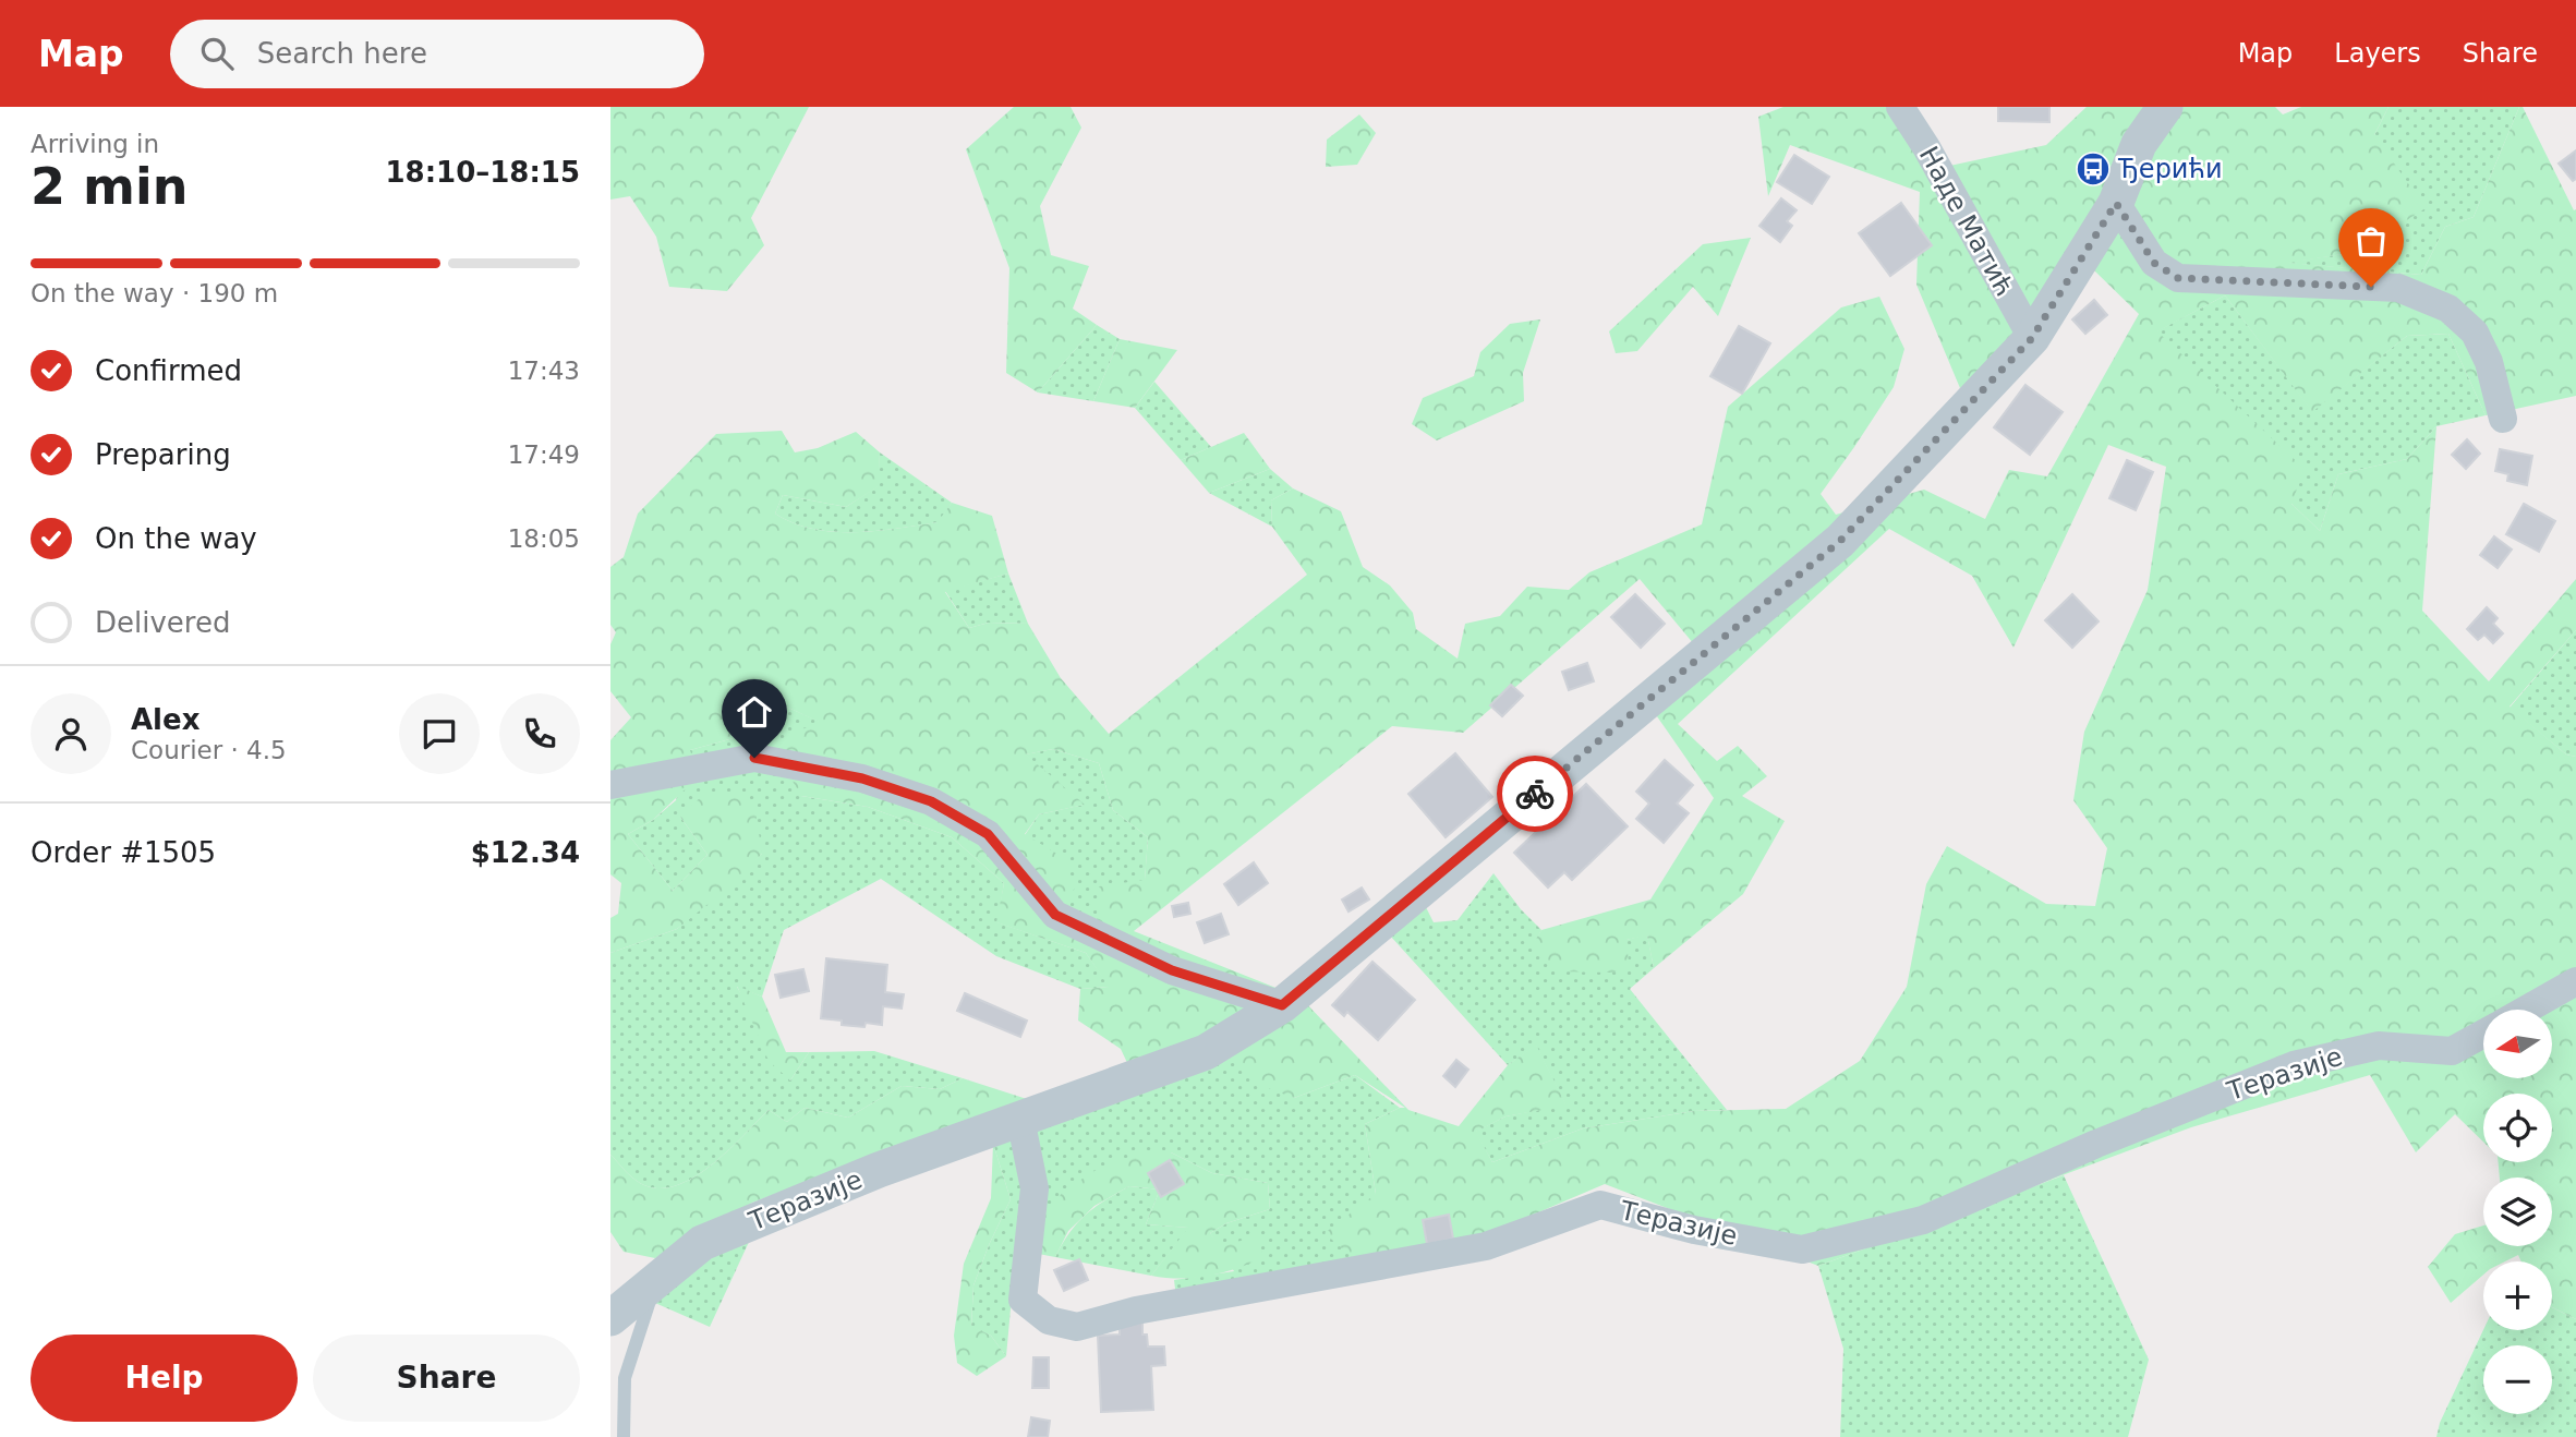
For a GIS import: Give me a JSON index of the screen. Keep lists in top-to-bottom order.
{
  "streets": {
    "street": ["Наде Матић", "Теразије"]
  },
  "crossings": [
    ["Наде Матић", "Теразије"]
  ],
  "places": {
    "bus stop": ["Ђерићи"]
  },
  "north": "left",
  "page": {
    "header": "Map",
    "search": "Search here",
    "nav": ["Map", "Layers", "Share"],
    "heading": ["2 min", "Arriving in", "18:10–18:15"],
    "panel": [
      "Alex",
      "Courier · 4.5",
      "Order #1505",
      "$12.34"
    ],
    "bar": "On the way · 190 m",
    "list": [
      ["Confirmed", "17:43"],
      ["Preparing", "17:49"],
      ["On the way", "18:05"],
      "Delivered"
    ],
    "map_buttons": ["+", "−"],
    "buttons": ["Help", "Share"]
  }
}
